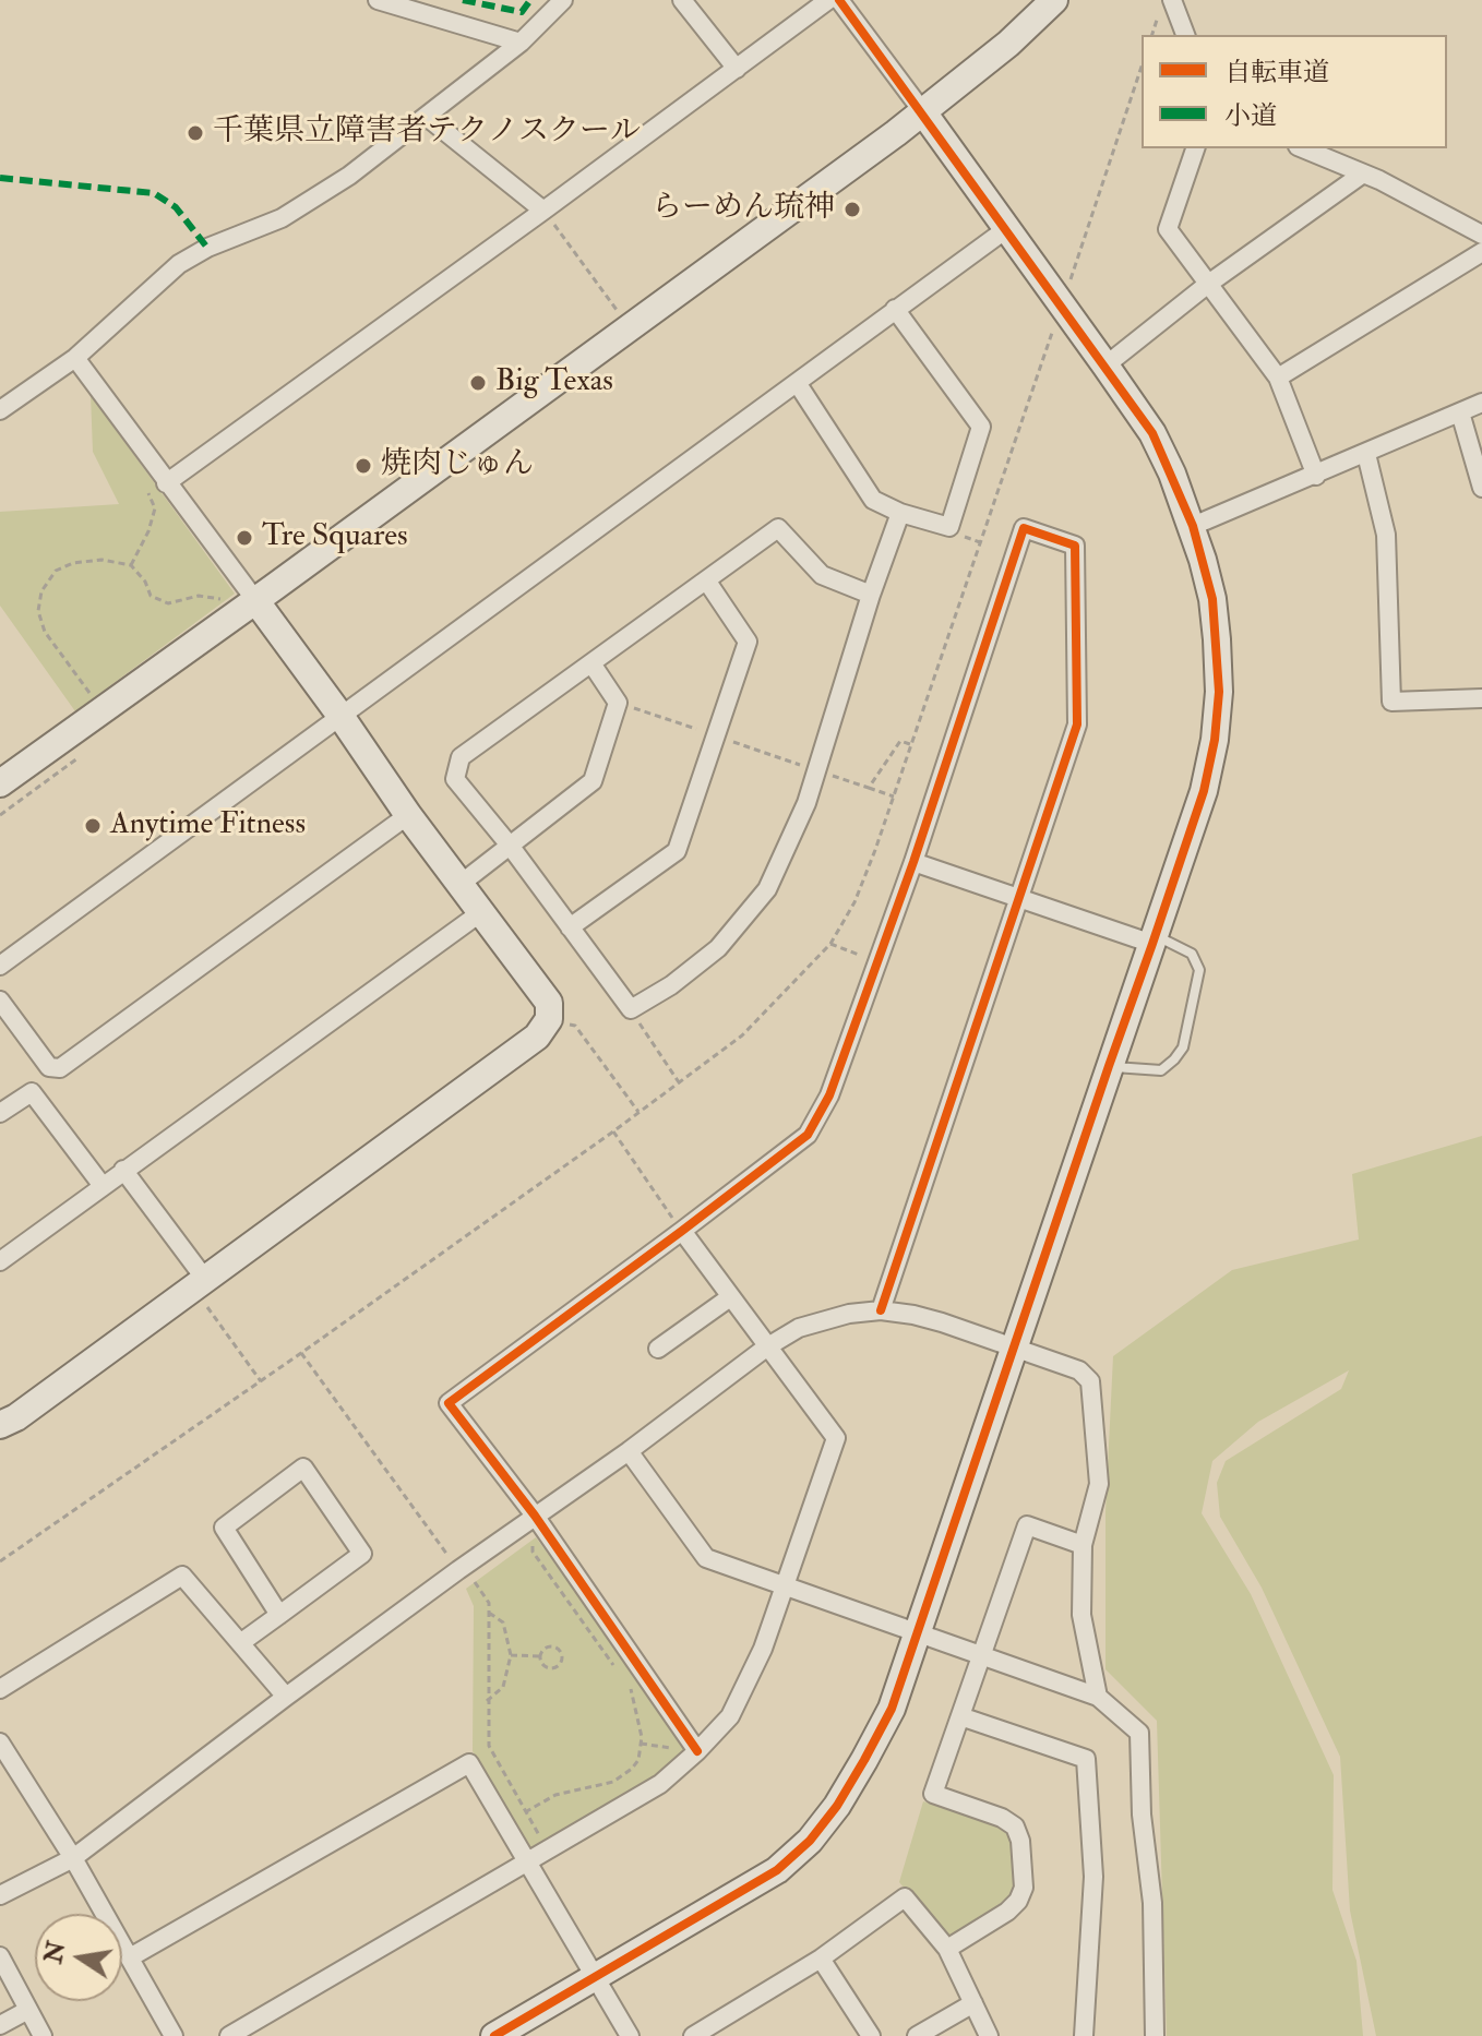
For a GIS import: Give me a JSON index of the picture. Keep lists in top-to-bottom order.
{
  "places": [
    "千葉県立障害者テクノスクール",
    "らーめん琉神",
    "Big Texas",
    "焼肉じゅん",
    "Tre Squares",
    "Anytime Fitness"
  ],
  "legend": ["自転車道", "小道"],
  "north": "left"
}
